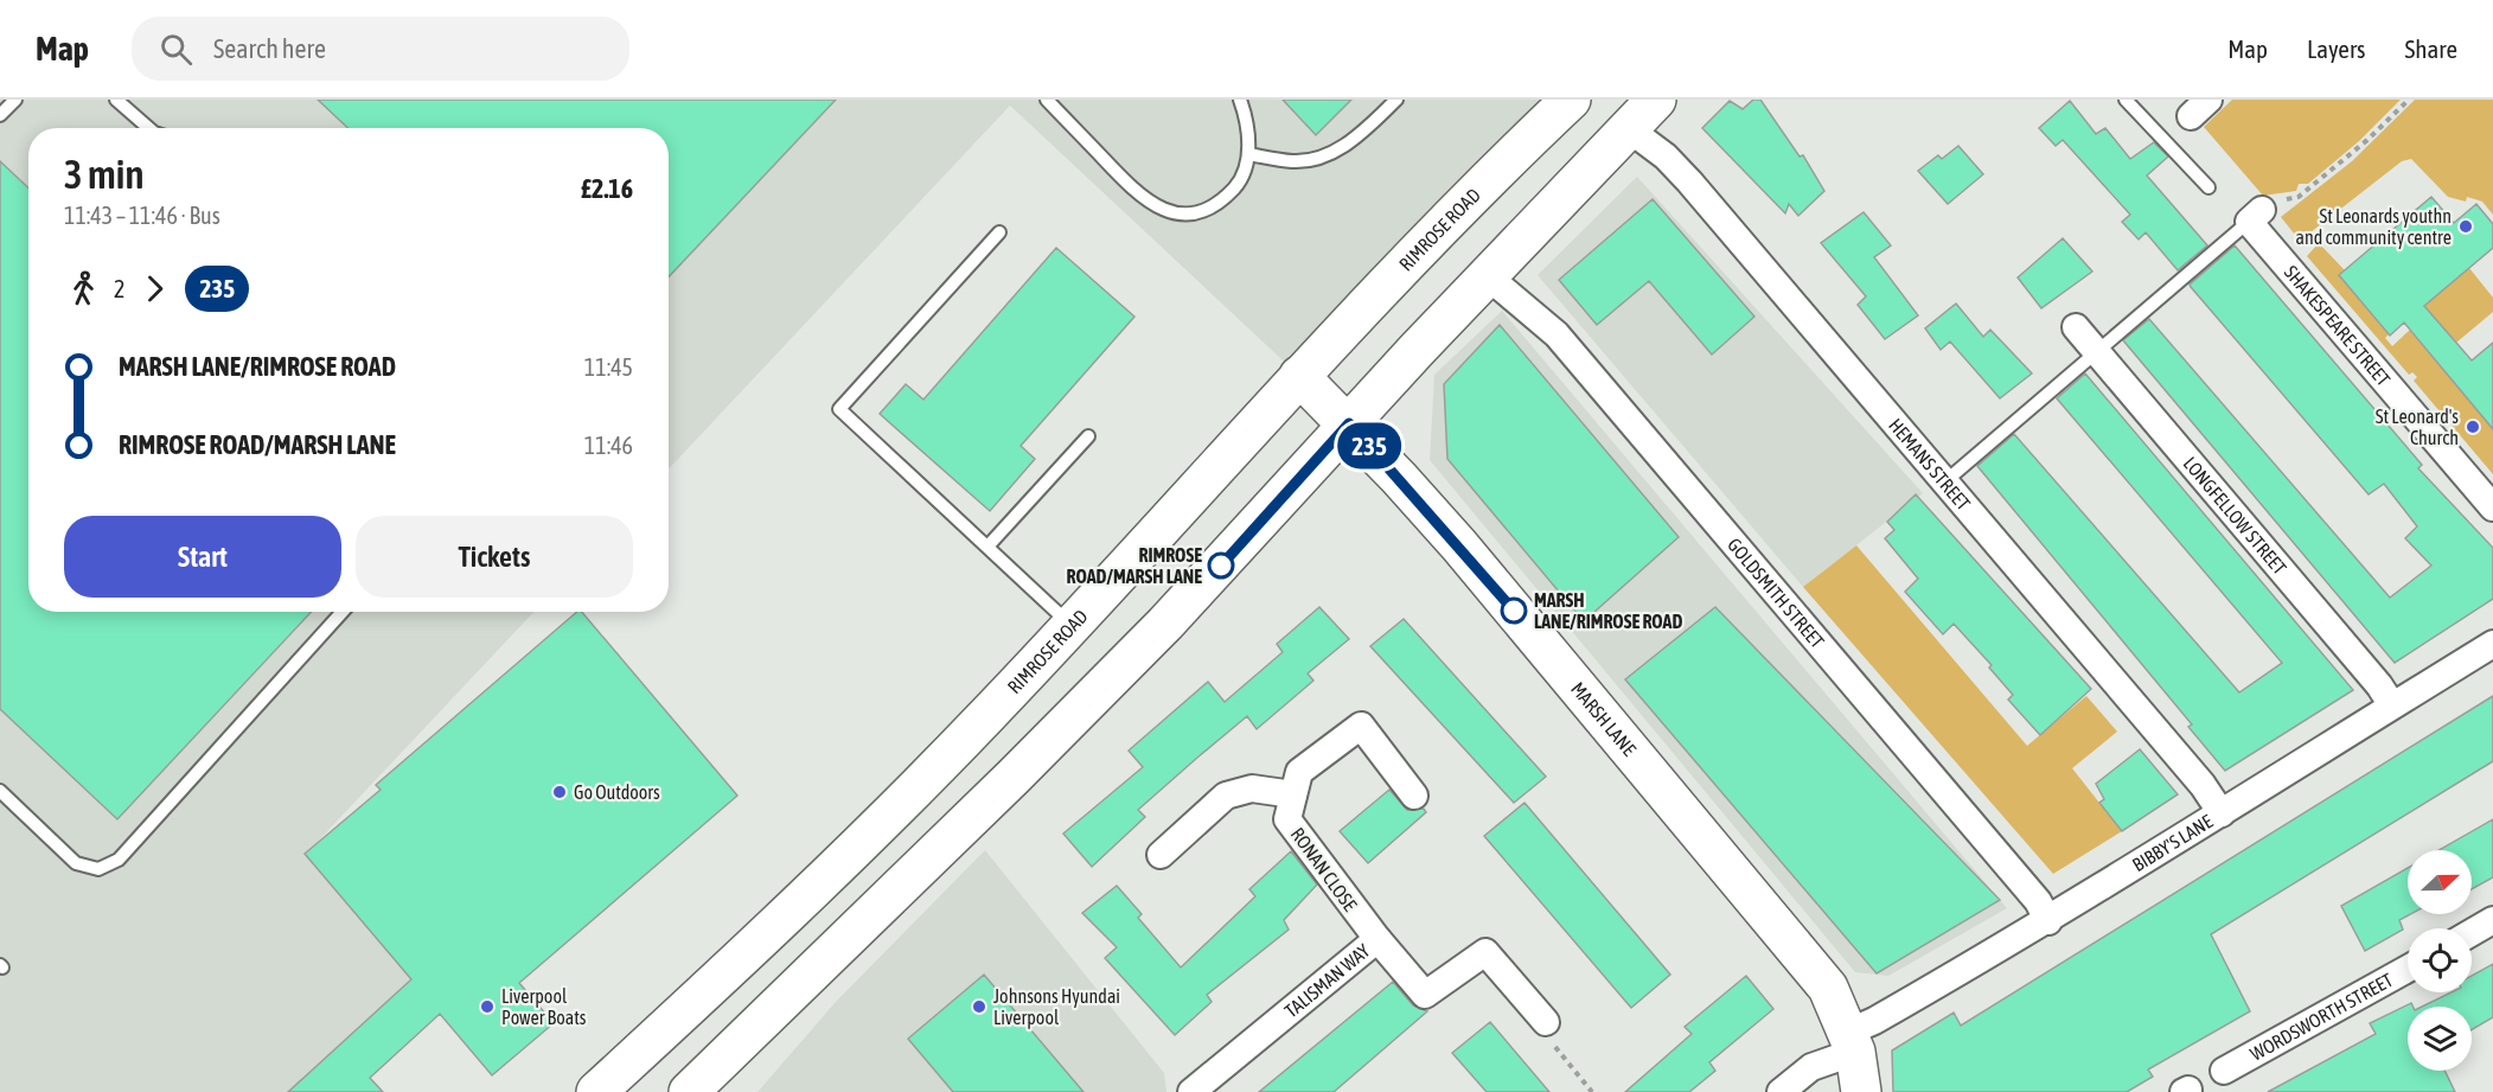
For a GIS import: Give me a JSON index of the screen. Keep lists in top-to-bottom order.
{
  "streets": {
    "main road": ["RIMROSE ROAD", "MARSH LANE"],
    "street": [
      "SHAKESPEARE STREET",
      "HEMANS STREET",
      "LONGFELLOW STREET",
      "GOLDSMITH STREET",
      "BIBBY'S LANE",
      "RONAN CLOSE",
      "TALISMAN WAY",
      "WORDSWORTH STREET"
    ]
  },
  "crossings": [
    ["RIMROSE ROAD", "MARSH LANE"],
    ["HEMANS STREET", "BIBBY'S LANE"],
    ["LONGFELLOW STREET", "BIBBY'S LANE"],
    ["GOLDSMITH STREET", "BIBBY'S LANE"],
    ["MARSH LANE", "BIBBY'S LANE"],
    ["RONAN CLOSE", "TALISMAN WAY"]
  ],
  "places": [
    "St Leonards youthn and community centre",
    "St Leonard's Church",
    "RIMROSE ROAD/MARSH LANE",
    "MARSH LANE/RIMROSE ROAD",
    "Go Outdoors",
    "Liverpool Power Boats",
    "Johnsons Hyundai Liverpool"
  ],
  "lines": ["bus line 235"],
  "north": "right",
  "page": {
    "header": "Map",
    "search": "Search here",
    "nav": ["Map", "Layers", "Share"],
    "on_map": "235",
    "heading": ["3 min", "11:43 – 11:46 · Bus", "£2.16"],
    "legs": ["2", "235"],
    "list": [
      {
        "name": "MARSH LANE/RIMROSE ROAD",
        "value": "11:45"
      },
      {
        "name": "RIMROSE ROAD/MARSH LANE",
        "value": "11:46"
      }
    ],
    "buttons": ["Start", "Tickets"]
  }
}
